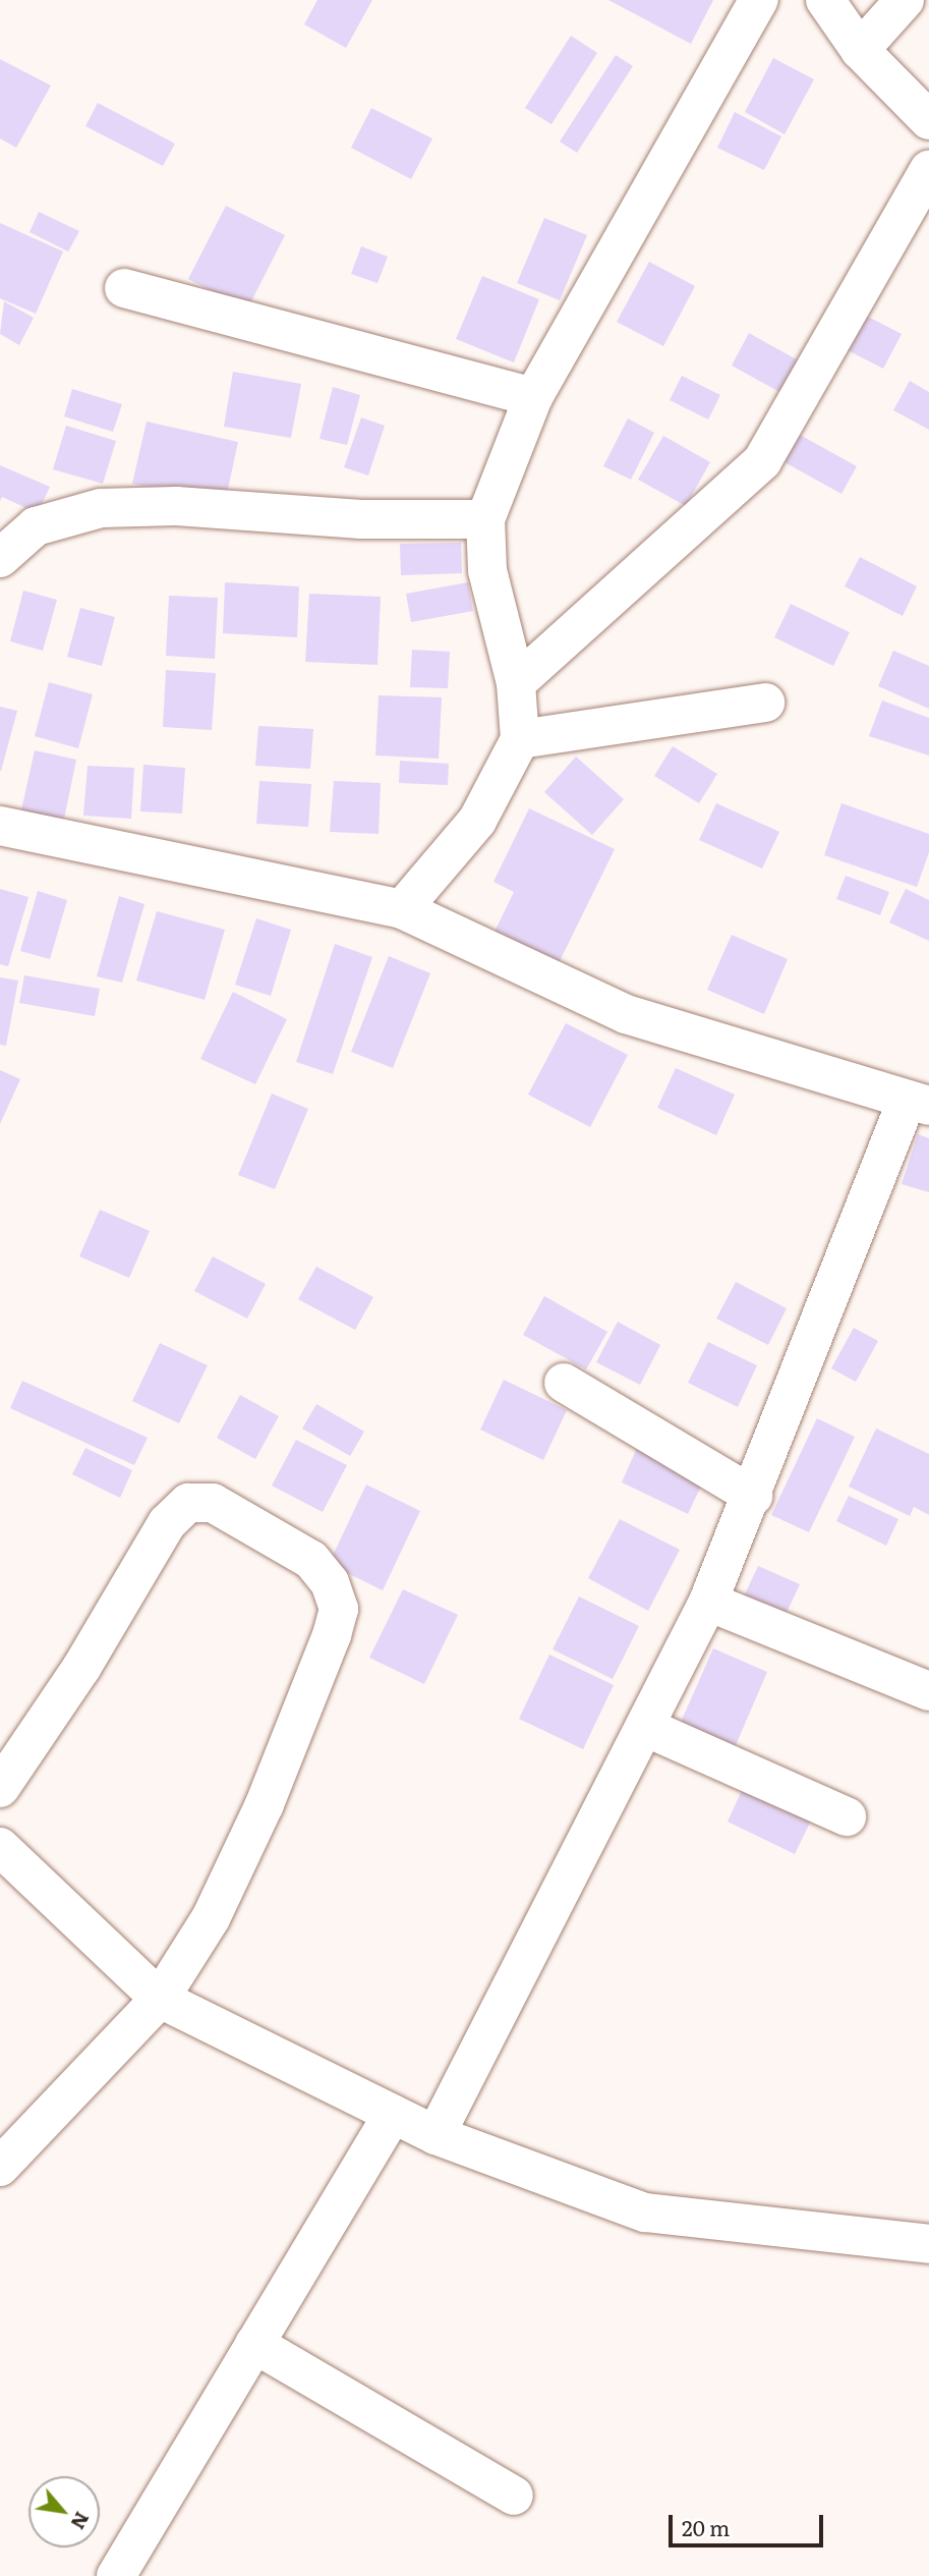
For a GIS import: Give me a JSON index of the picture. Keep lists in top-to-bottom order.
{
  "scale_bar": "20 m",
  "north": "bottom right"
}
